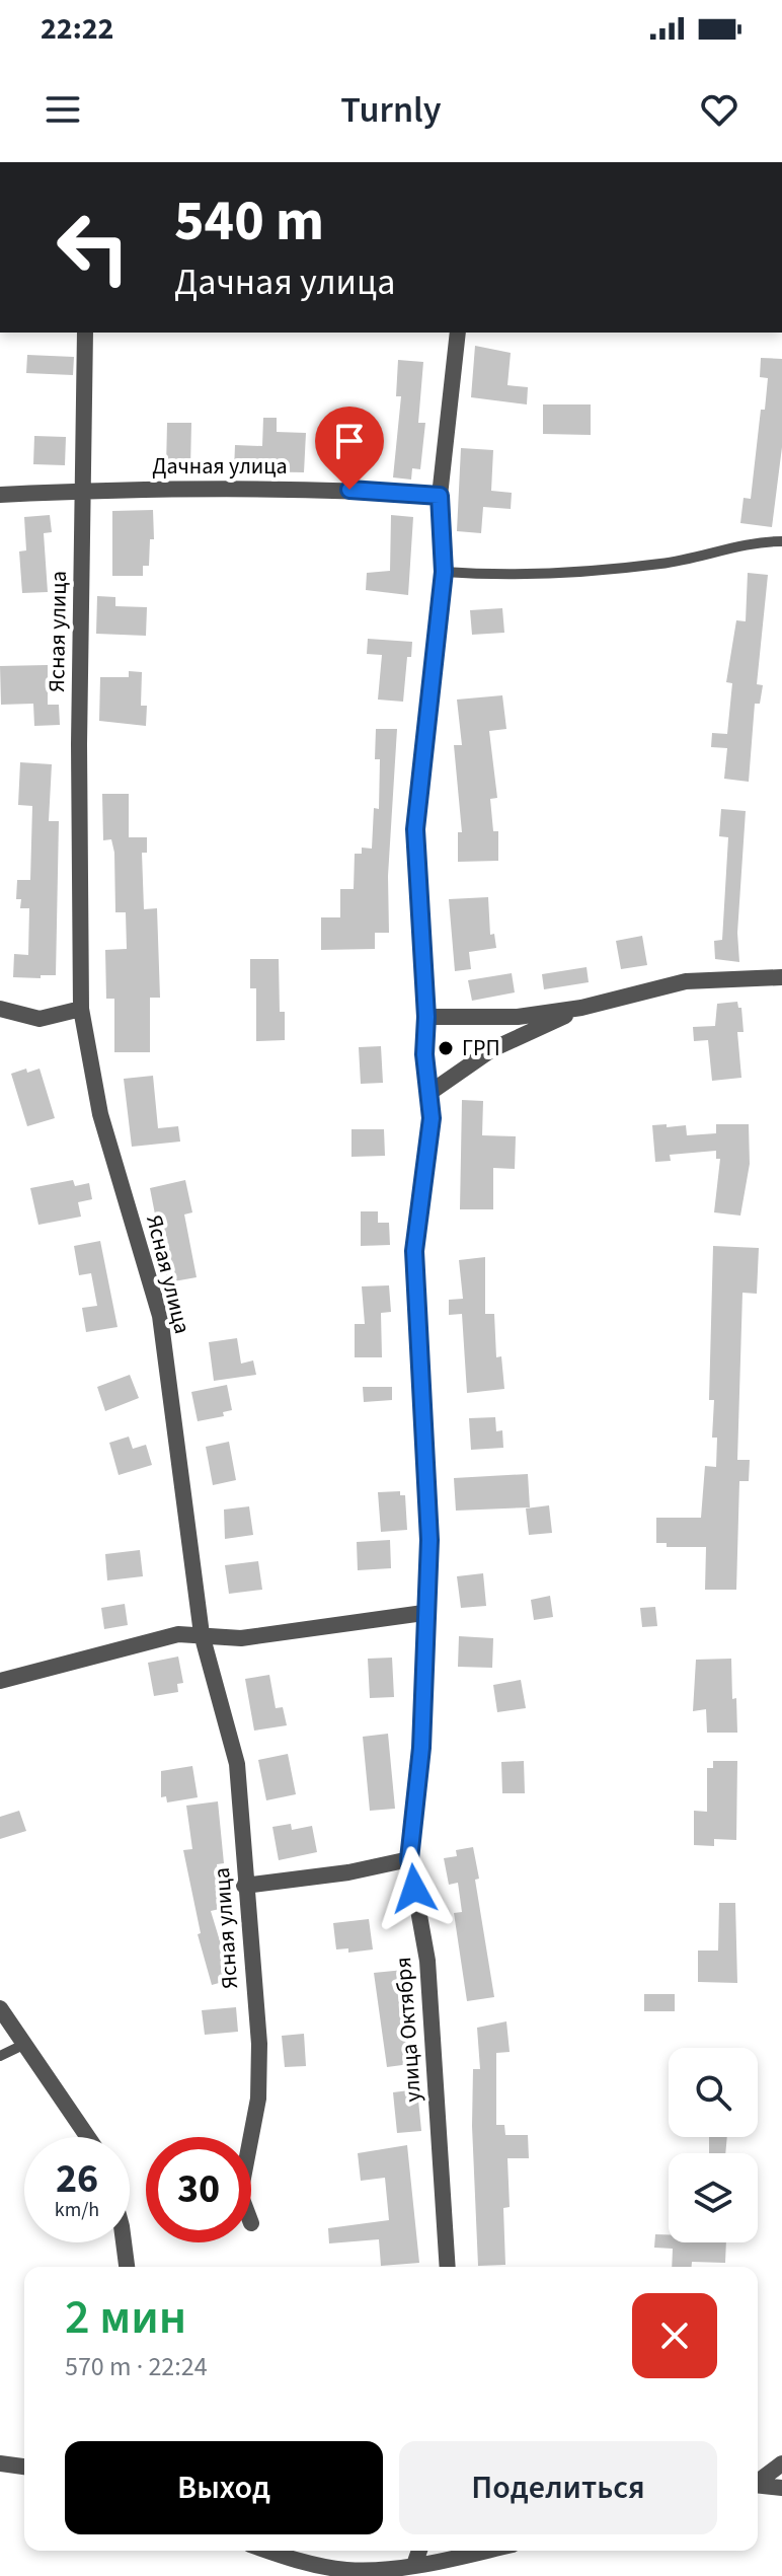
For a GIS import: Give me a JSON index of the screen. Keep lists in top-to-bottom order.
{
  "streets": {
    "street": ["Дачная улица", "Ясная улица", "улица Октября"]
  },
  "crossings": [
    ["Дачная улица", "Ясная улица"],
    ["Дачная улица", "улица Октября"]
  ],
  "places": ["ГРП"],
  "page": {
    "status": "22:22",
    "header": "Turnly",
    "turn": ["540 m", "Дачная улица"],
    "speed": "26 km/h",
    "limit": "30",
    "heading": ["2 мин", "570 m · 22:24"],
    "buttons": ["Выход", "Поделиться"]
  }
}
